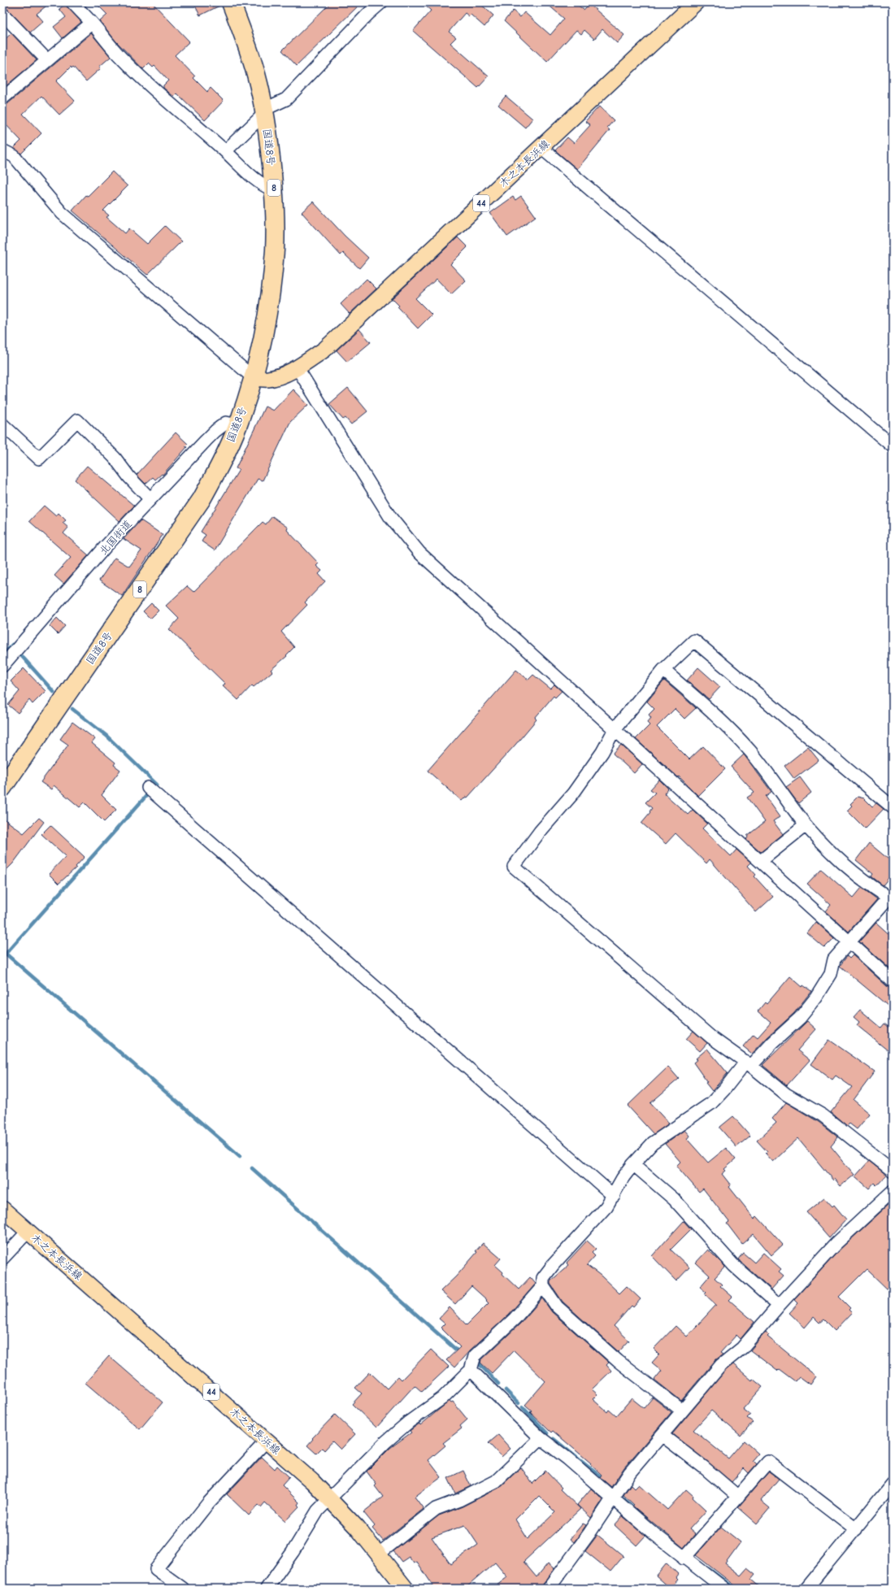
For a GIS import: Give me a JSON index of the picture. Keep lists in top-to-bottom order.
{
  "streets": {
    "highway": ["国道8号", "8"],
    "main road": ["木之本長浜線", "44"],
    "street": ["北国街道"]
  },
  "crossings": [
    ["国道8号", "木之本長浜線"],
    ["国道8号", "北国街道"]
  ]
}
